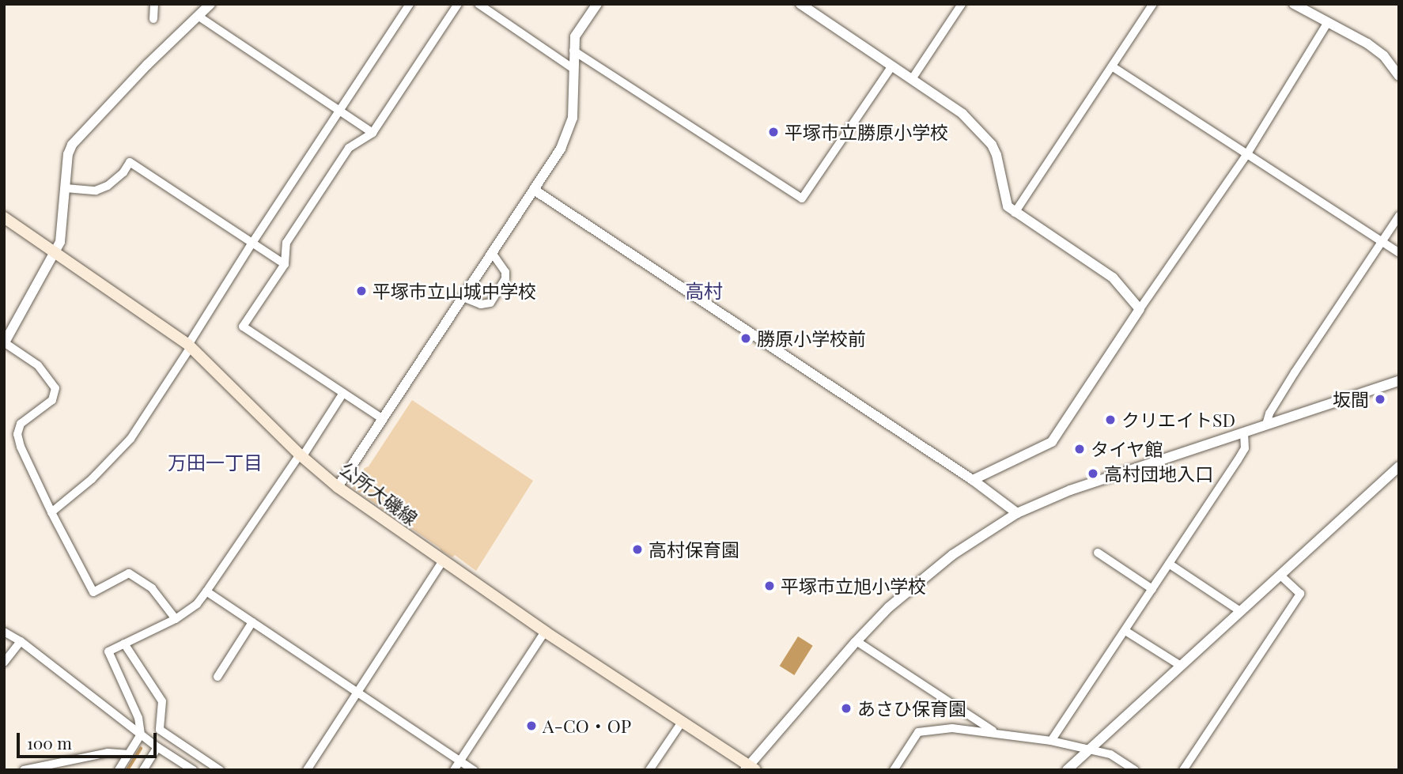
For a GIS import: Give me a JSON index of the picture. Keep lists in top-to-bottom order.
{
  "streets": {
    "main road": ["公所大磯線"]
  },
  "districts": ["高村", "万田一丁目"],
  "places": [
    "平塚市立勝原小学校",
    "平塚市立山城中学校",
    "勝原小学校前",
    "坂間",
    "クリエイトSD",
    "タイヤ館",
    "高村団地入口",
    "高村保育園",
    "平塚市立旭小学校",
    "あさひ保育園",
    "A-CO・OP"
  ],
  "scale_bar": "100 m"
}
